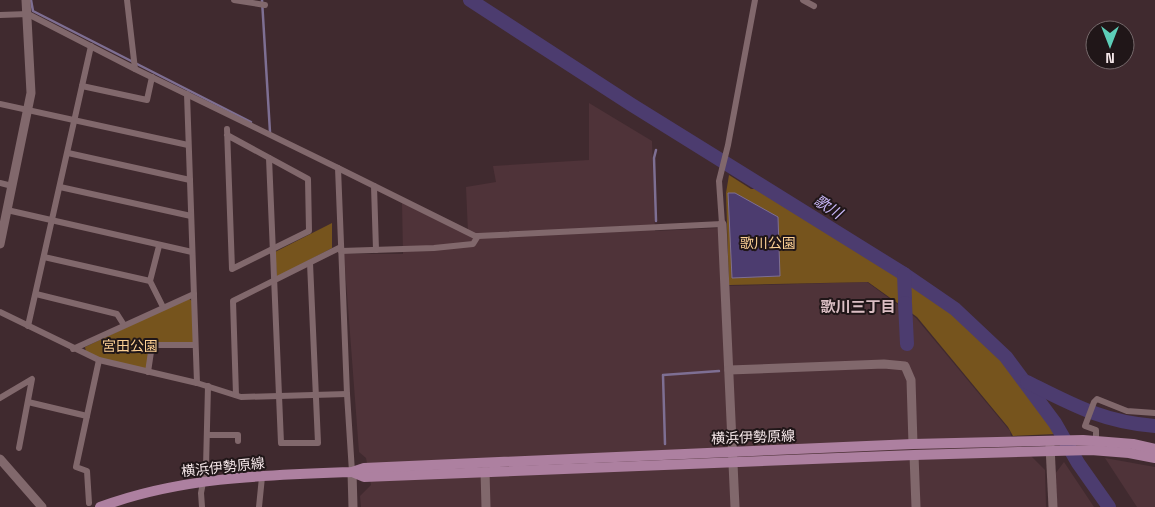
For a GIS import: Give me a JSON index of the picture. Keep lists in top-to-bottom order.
{
  "streets": {
    "main road": ["横浜伊勢原線"]
  },
  "districts": ["歌川三丁目"],
  "water": ["歌川"],
  "parks": ["歌川公園", "宮田公園"],
  "north": "bottom"
}
